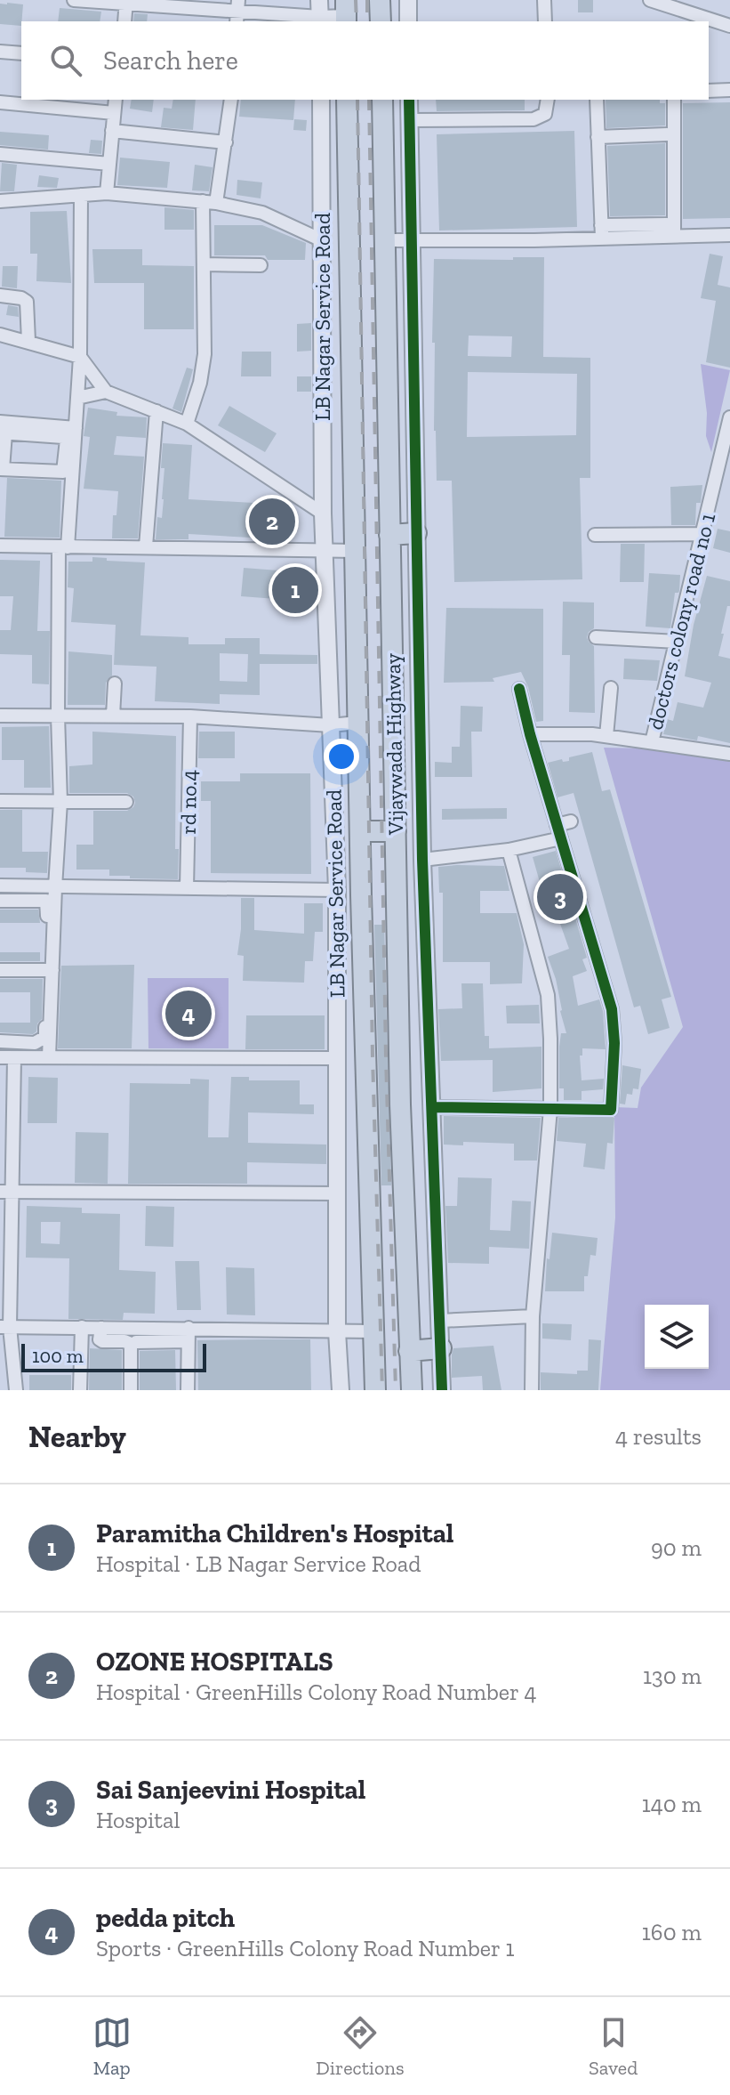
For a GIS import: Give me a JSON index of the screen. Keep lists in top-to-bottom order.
{
  "streets": {
    "highway": ["Vijaywada Highway"],
    "street": ["LB Nagar Service Road", "doctors colony road no 1", "rd no.4"]
  },
  "scale_bar": "100 m",
  "page": {
    "search": "Search here",
    "pins": [
      "2",
      "1",
      "3",
      "4"
    ],
    "scale": "100 m",
    "heading": ["Nearby", "4 results"],
    "list": [
      {
        "mark": "1",
        "name": "Paramitha Children's Hospital",
        "note": "Hospital · LB Nagar Service Road",
        "value": "90 m"
      },
      {
        "mark": "2",
        "name": "OZONE HOSPITALS",
        "note": "Hospital · GreenHills Colony Road Number 4",
        "value": "130 m"
      },
      {
        "mark": "3",
        "name": "Sai Sanjeevini Hospital",
        "note": "Hospital",
        "value": "140 m"
      },
      {
        "mark": "4",
        "name": "pedda pitch",
        "note": "Sports · GreenHills Colony Road Number 1",
        "value": "160 m"
      }
    ],
    "nav": ["Map", "Directions", "Saved"]
  }
}
